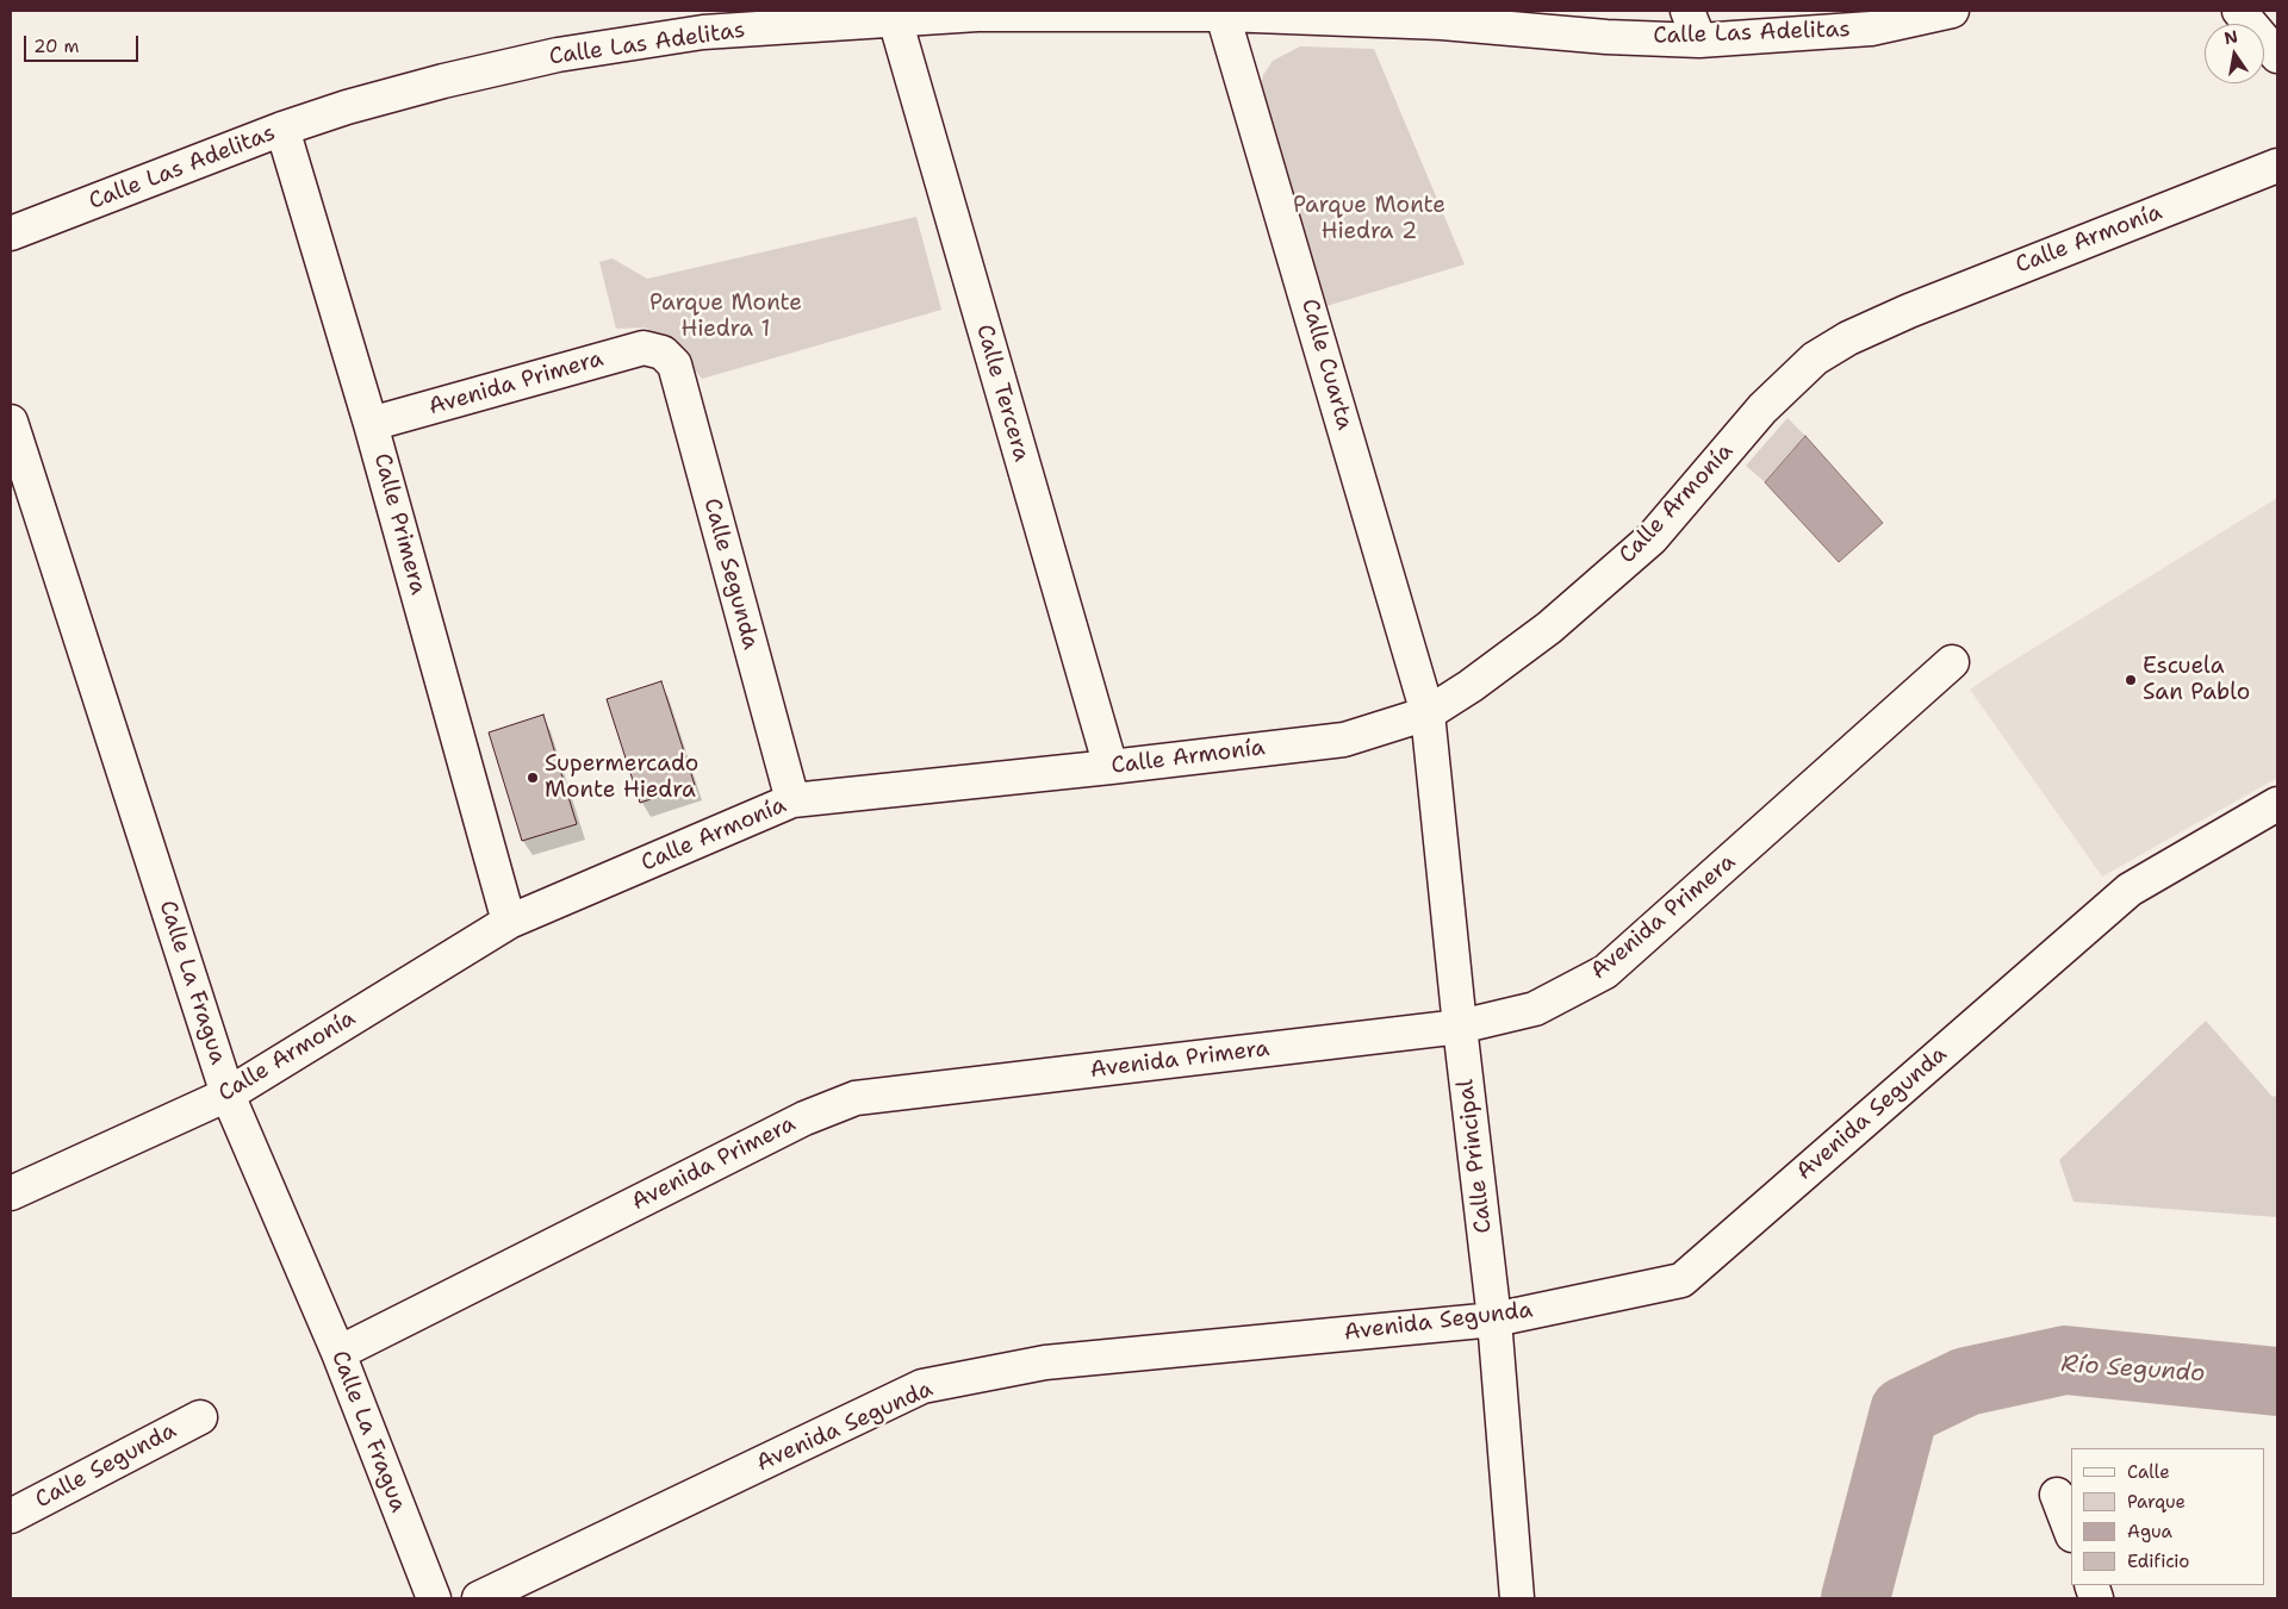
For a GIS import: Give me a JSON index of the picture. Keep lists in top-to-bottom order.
{
  "streets": {
    "street": [
      "Calle Las Adelitas",
      "Calle Armonía",
      "Calle Cuarta",
      "Avenida Primera",
      "Calle Tercera",
      "Calle Primera",
      "Calle Segunda",
      "Calle La Fragua",
      "Avenida Segunda",
      "Calle Principal"
    ]
  },
  "crossings": [
    ["Calle Las Adelitas", "Calle Cuarta"],
    ["Calle Las Adelitas", "Calle Tercera"],
    ["Calle Las Adelitas", "Calle Primera"],
    ["Calle Armonía", "Calle Cuarta"],
    ["Calle Armonía", "Calle Tercera"],
    ["Calle Armonía", "Calle Primera"],
    ["Calle Armonía", "Calle Segunda"],
    ["Calle Armonía", "Calle La Fragua"],
    ["Calle Armonía", "Calle Principal"],
    ["Calle Cuarta", "Calle Principal"],
    ["Avenida Primera", "Calle Primera"],
    ["Avenida Primera", "Calle Segunda"],
    ["Avenida Primera", "Calle La Fragua"],
    ["Avenida Primera", "Calle Principal"],
    ["Avenida Segunda", "Calle Principal"]
  ],
  "water": ["Río Segundo"],
  "parks": ["Parque Monte Hiedra 2", "Parque Monte Hiedra 1"],
  "places": ["Escuela San Pablo", "Supermercado Monte Hiedra"],
  "legend": [
    "Calle",
    "Parque",
    "Agua",
    "Edificio"
  ],
  "scale_bar": "20 m",
  "north": "top"
}
